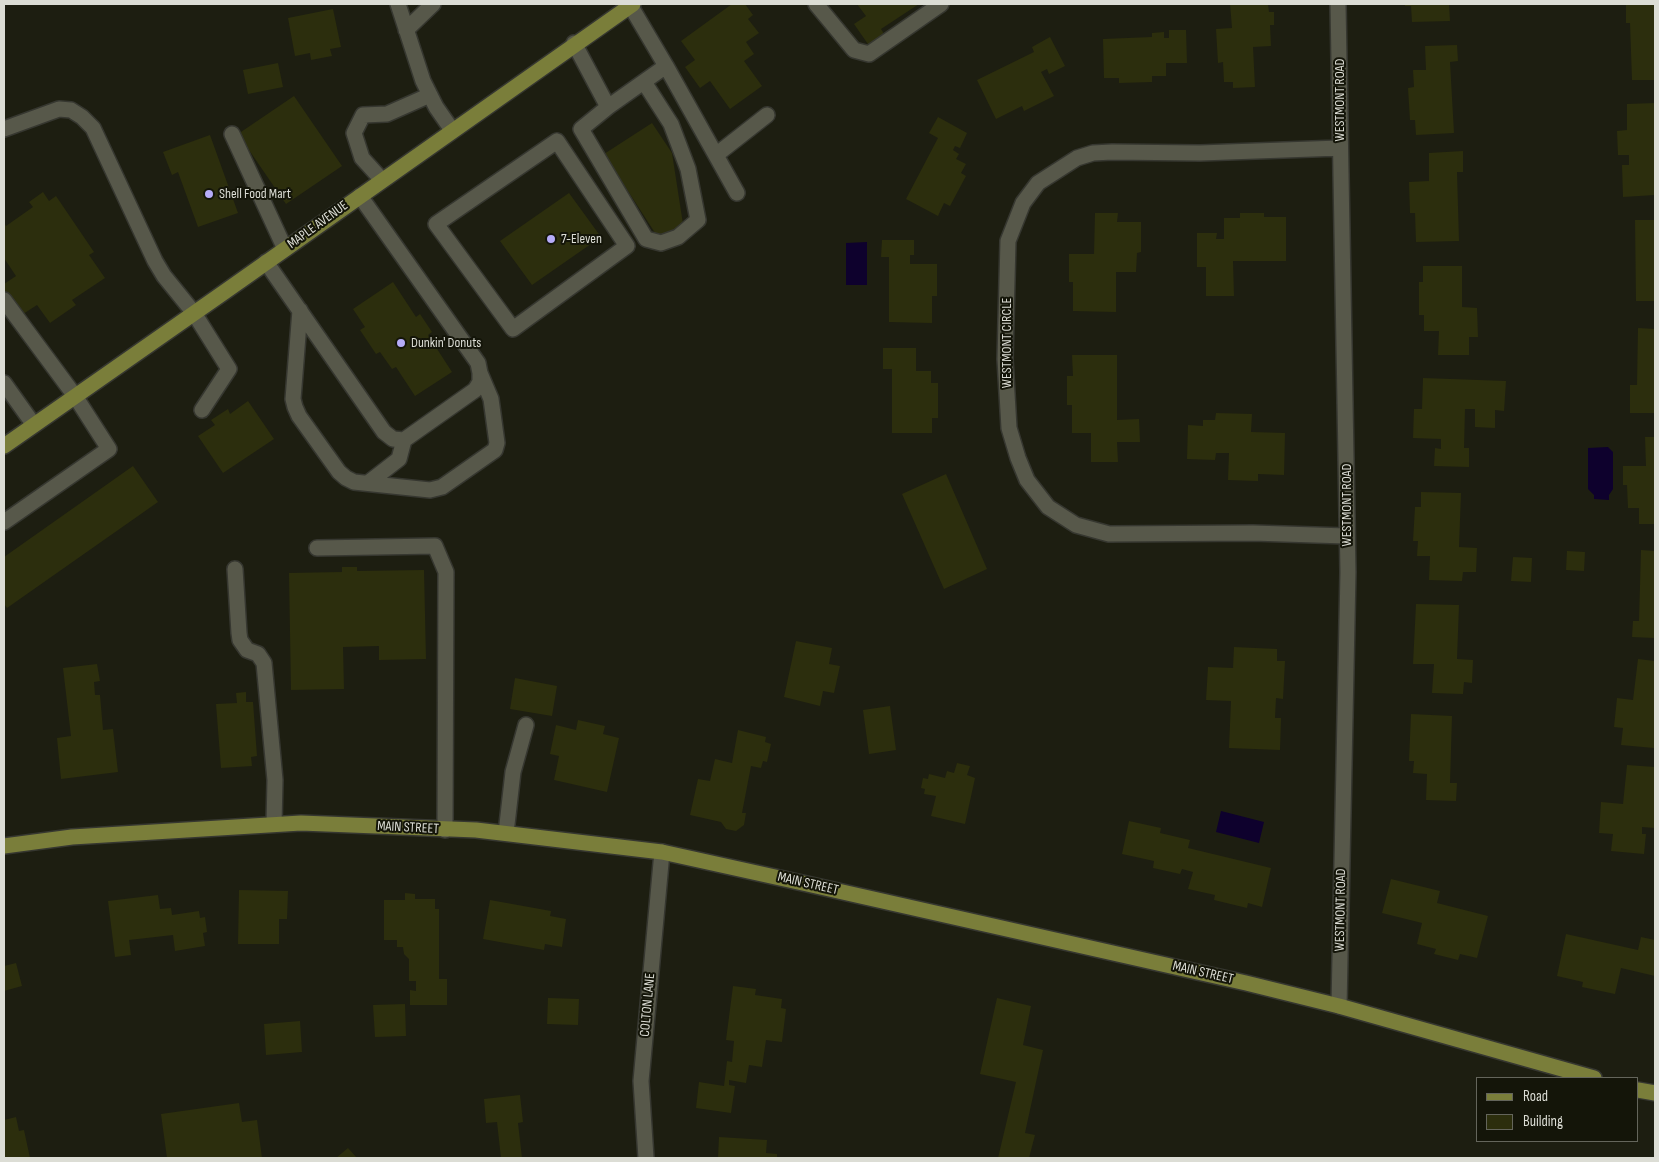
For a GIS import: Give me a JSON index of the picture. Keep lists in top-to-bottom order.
{
  "streets": {
    "main road": ["MAPLE AVENUE", "MAIN STREET"],
    "street": ["WESTMONT ROAD", "WESTMONT CIRCLE", "COLTON LANE"]
  },
  "crossings": [
    ["WESTMONT ROAD", "WESTMONT CIRCLE"],
    ["WESTMONT ROAD", "MAIN STREET"],
    ["MAIN STREET", "COLTON LANE"]
  ],
  "places": ["Shell Food Mart", "7-Eleven", "Dunkin' Donuts"],
  "legend": ["Road", "Building"]
}
